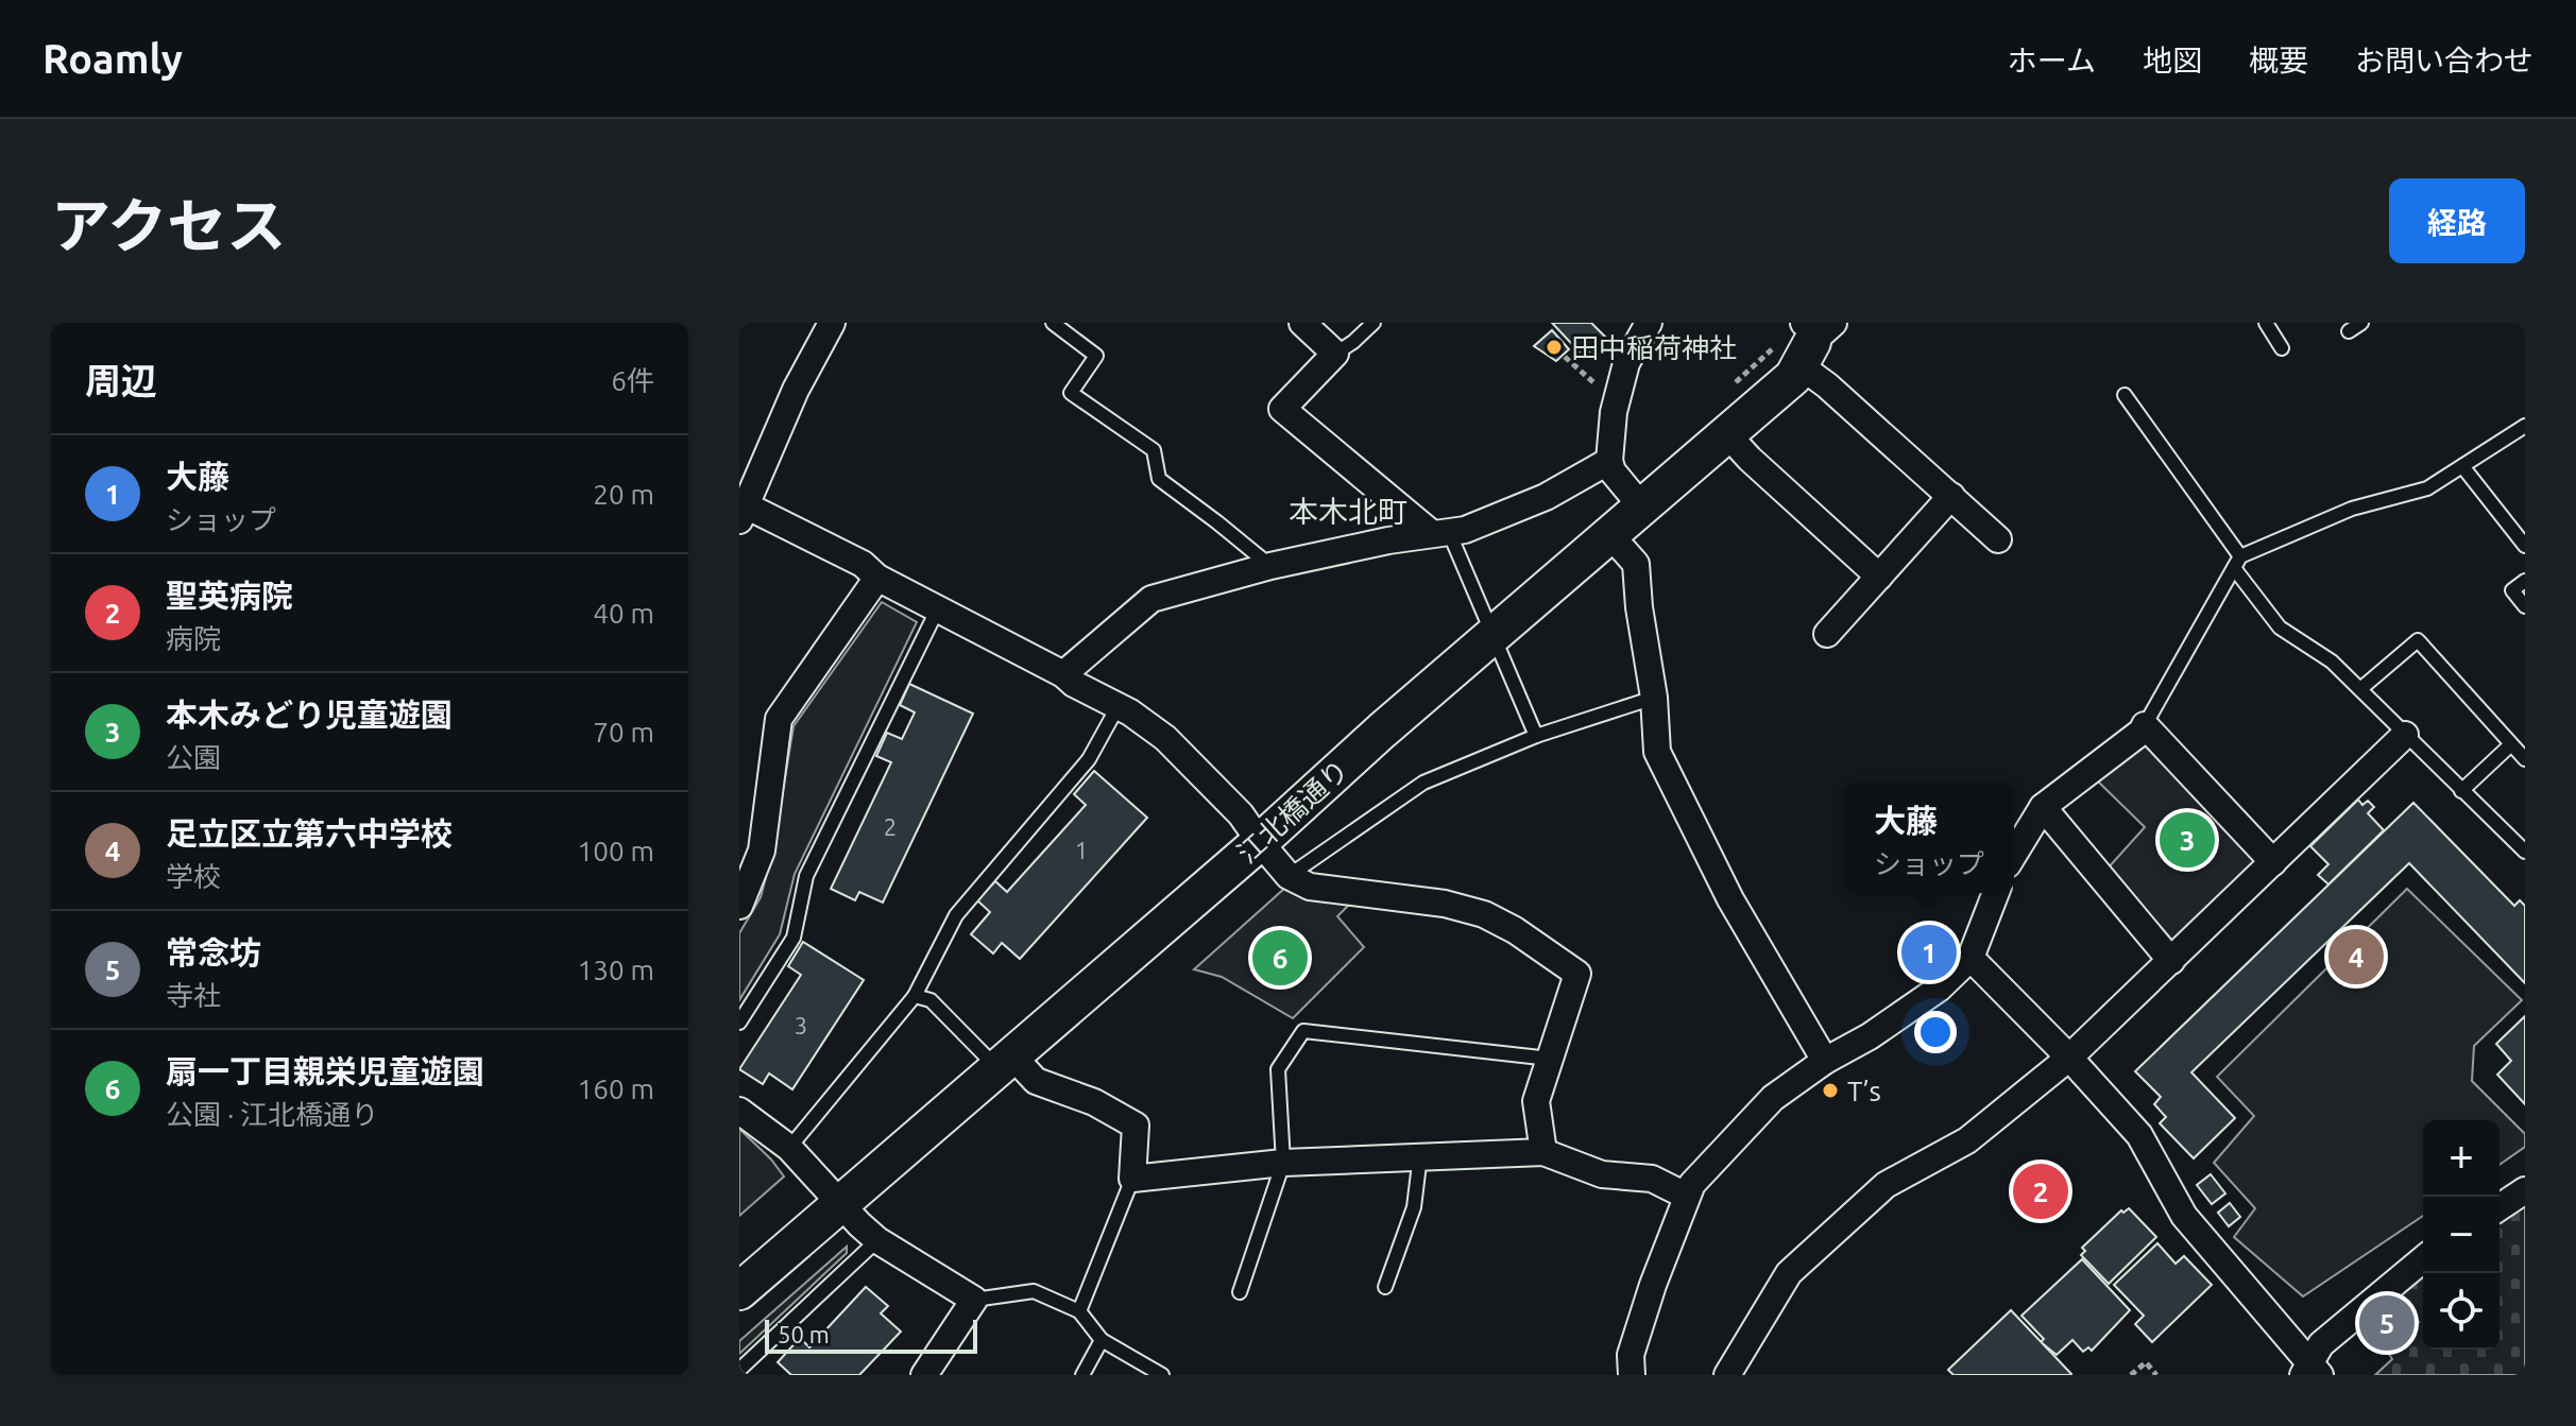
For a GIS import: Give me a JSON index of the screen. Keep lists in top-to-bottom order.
{
  "streets": {
    "main road": ["江北橋通り"]
  },
  "districts": ["本木北町"],
  "places": ["田中稲荷神社", "T’s"],
  "house_numbers": ["2", "1", "3"],
  "scale_bar": "50 m",
  "page": {
    "header": "Roamly",
    "nav": [
      "ホーム",
      "地図",
      "概要",
      "お問い合わせ"
    ],
    "title": "アクセス",
    "buttons": "経路",
    "heading": ["周辺", "6件"],
    "list": [
      {
        "mark": "1",
        "name": "大藤",
        "note": "ショップ",
        "value": "20 m"
      },
      {
        "mark": "2",
        "name": "聖英病院",
        "note": "病院",
        "value": "40 m"
      },
      {
        "mark": "3",
        "name": "本木みどり児童遊園",
        "note": "公園",
        "value": "70 m"
      },
      {
        "mark": "4",
        "name": "足立区立第六中学校",
        "note": "学校",
        "value": "100 m"
      },
      {
        "mark": "5",
        "name": "常念坊",
        "note": "寺社",
        "value": "130 m"
      },
      {
        "mark": "6",
        "name": "扇一丁目親栄児童遊園",
        "note": "公園 · 江北橋通り",
        "value": "160 m"
      }
    ],
    "popup": ["大藤", "ショップ"],
    "pins": [
      "3",
      "1",
      "4",
      "6",
      "2",
      "5"
    ],
    "map_buttons": ["+", "−"],
    "scale": "50 m"
  }
}
